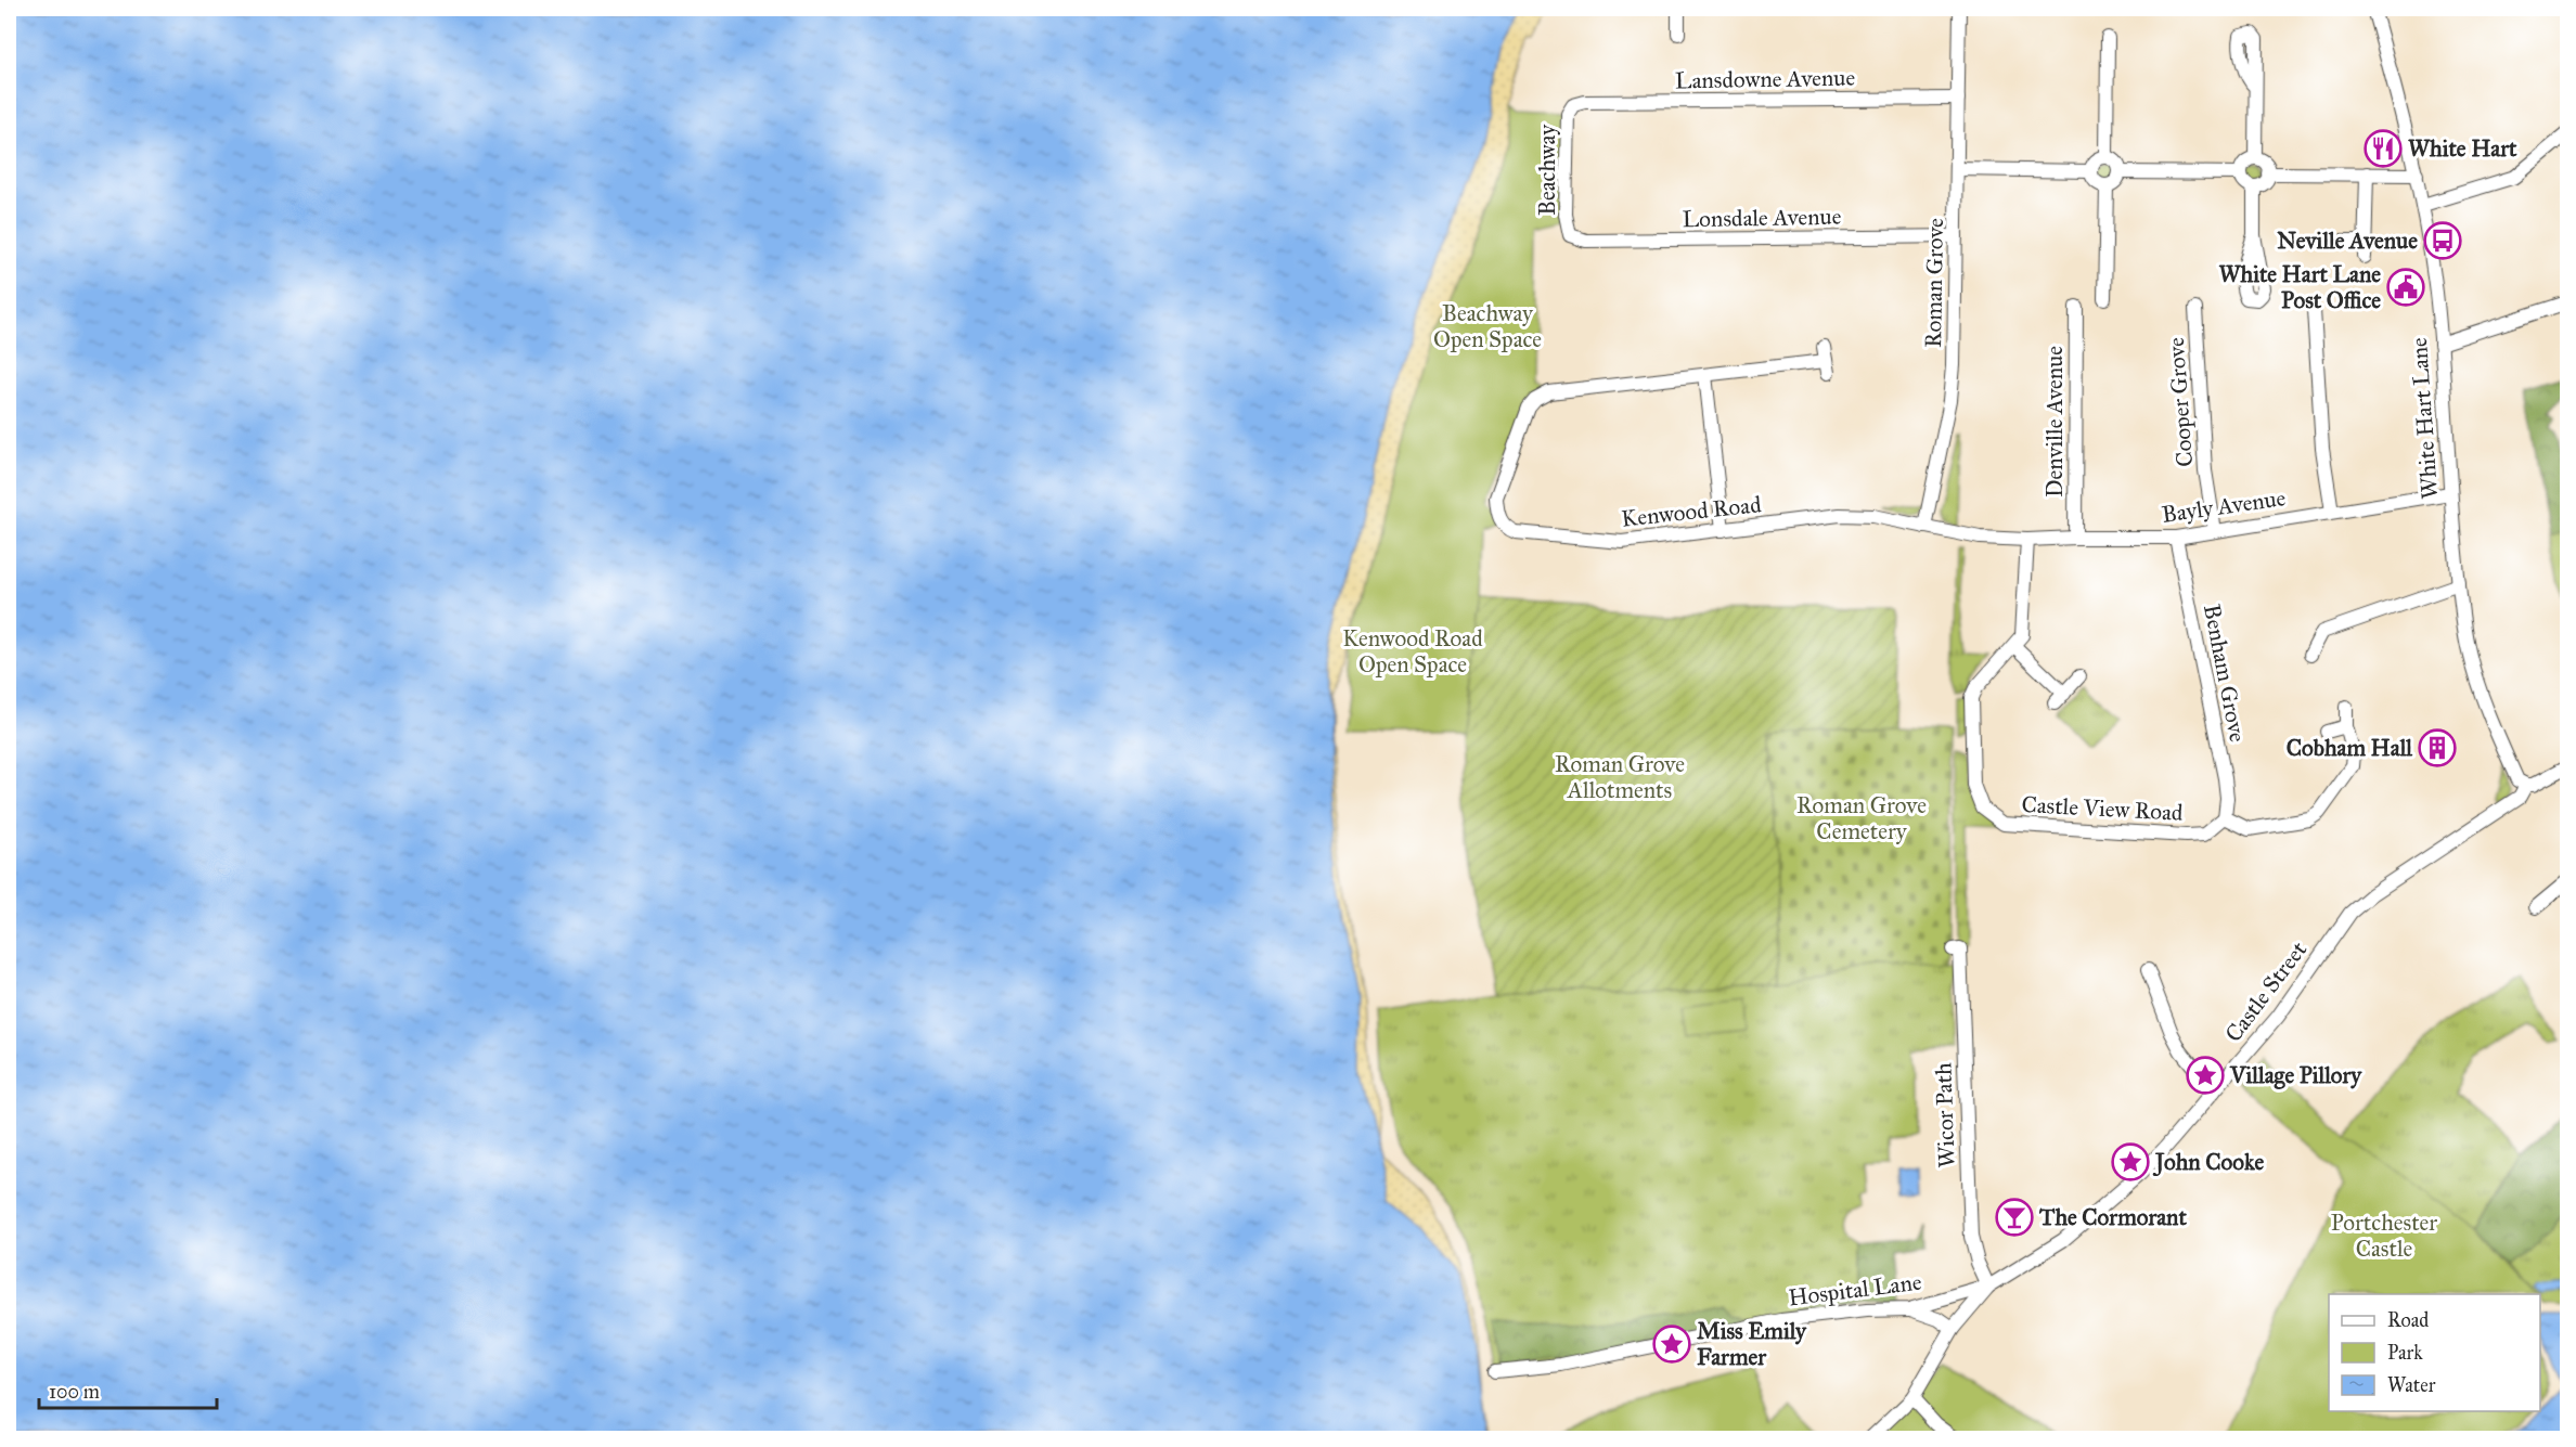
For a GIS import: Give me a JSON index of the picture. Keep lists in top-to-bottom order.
{
  "streets": {
    "street": [
      "Lansdowne Avenue",
      "Beachway",
      "Lonsdale Avenue",
      "Roman Grove",
      "Cooper Grove",
      "White Hart Lane",
      "Denville Avenue",
      "Bayly Avenue",
      "Kenwood Road",
      "Benham Grove",
      "Castle View Road",
      "Castle Street",
      "Wicor Path",
      "Hospital Lane"
    ]
  },
  "crossings": [
    ["Lansdowne Avenue", "Beachway"],
    ["Lansdowne Avenue", "Roman Grove"],
    ["Beachway", "Lonsdale Avenue"],
    ["Lonsdale Avenue", "Roman Grove"],
    ["Roman Grove", "Bayly Avenue"],
    ["Roman Grove", "Kenwood Road"],
    ["Cooper Grove", "Bayly Avenue"],
    ["White Hart Lane", "Bayly Avenue"],
    ["White Hart Lane", "Castle Street"],
    ["Denville Avenue", "Bayly Avenue"],
    ["Bayly Avenue", "Kenwood Road"],
    ["Bayly Avenue", "Benham Grove"],
    ["Bayly Avenue", "Castle View Road"],
    ["Benham Grove", "Castle View Road"],
    ["Castle Street", "Wicor Path"],
    ["Castle Street", "Hospital Lane"],
    ["Wicor Path", "Hospital Lane"]
  ],
  "parks": [
    "Beachway Open Space",
    "Kenwood Road Open Space",
    "Roman Grove Allotments",
    "Roman Grove Cemetery",
    "Portchester Castle"
  ],
  "places": {
    "restaurant": ["White Hart"],
    "bus stop": ["Neville Avenue"],
    "public building": ["White Hart Lane Post Office"],
    "building": ["Cobham Hall"],
    "place": ["Village Pillory", "John Cooke", "Miss Emily Farmer"],
    "bar": ["The Cormorant"]
  },
  "legend": ["Road", "Park", "Water"],
  "scale_bar": "100 m"
}
